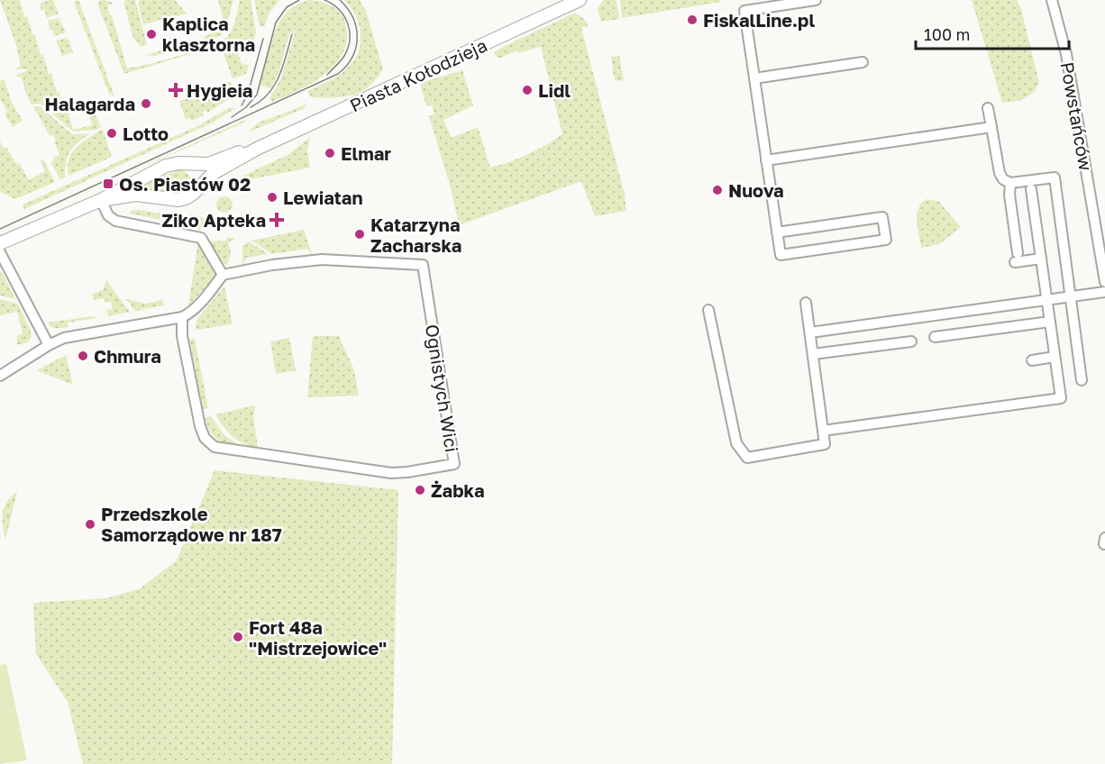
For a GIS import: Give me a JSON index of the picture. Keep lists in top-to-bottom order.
{
  "streets": {
    "street": ["Piasta Kołodzieja", "Powstańców", "Ognistych Wici"]
  },
  "places": {
    "other": [
      "FiskalLine.pl",
      "Kaplica klasztorna",
      "Lidl",
      "Halagarda",
      "Lotto",
      "Elmar",
      "Nuova",
      "Lewiatan",
      "Katarzyna Zacharska",
      "Chmura",
      "Żabka",
      "Przedszkole Samorządowe nr 187",
      "Fort 48a \"Mistrzejowice\""
    ],
    "health": ["Hygieia", "Ziko Apteka"],
    "transit": ["Os. Piastów 02"]
  },
  "scale_bar": "100 m"
}
